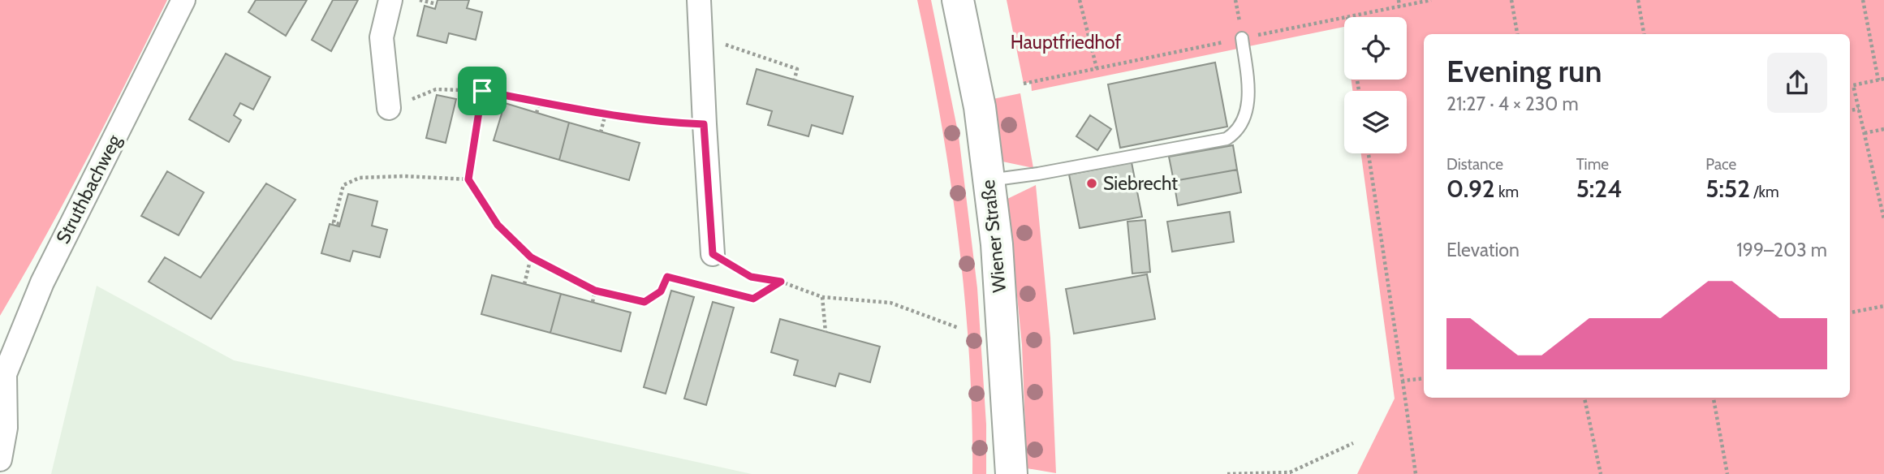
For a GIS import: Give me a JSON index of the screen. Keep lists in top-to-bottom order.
{
  "streets": {
    "main road": ["Wiener Straße"],
    "street": ["Struthbachweg"]
  },
  "parks": ["Hauptfriedhof"],
  "places": ["Siebrecht"],
  "page": {
    "heading": ["Evening run", "21:27 · 4 × 230 m"],
    "stats": [
      ["Distance", "0.92 km"],
      ["Time", "5:24"],
      ["Pace", "5:52 /km"]
    ],
    "chart": ["Elevation", "199–203 m"]
  }
}
